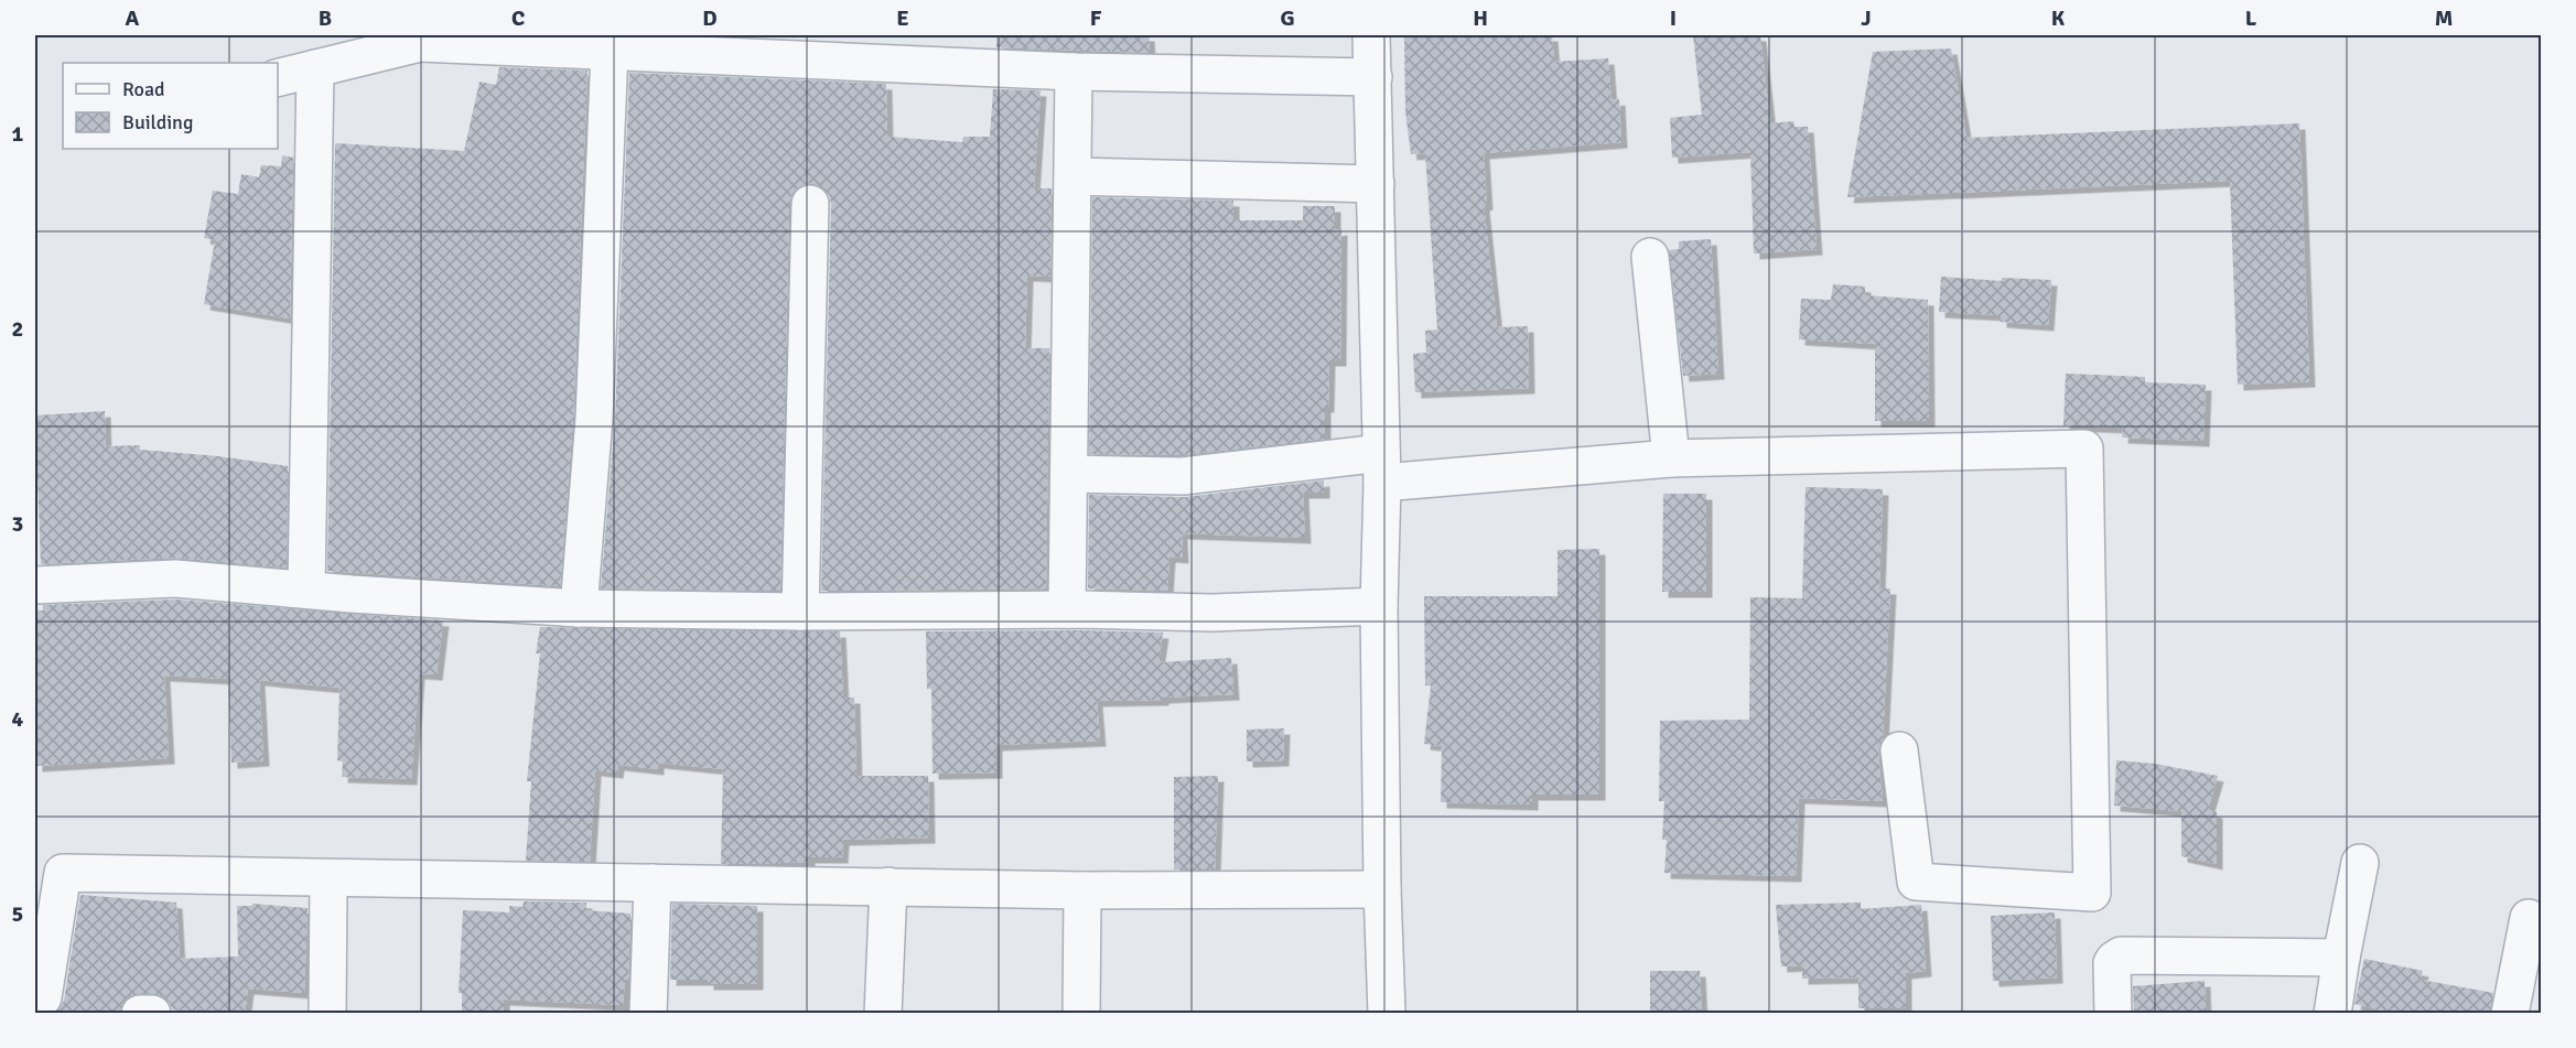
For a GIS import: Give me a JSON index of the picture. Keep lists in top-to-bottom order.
{
  "legend": ["Road", "Building"],
  "grid": {
    "columns": [
      "A",
      "B",
      "C",
      "D",
      "E",
      "F",
      "G",
      "H",
      "I",
      "J",
      "K",
      "L",
      "M"
    ],
    "rows": [
      "1",
      "2",
      "3",
      "4",
      "5"
    ]
  }
}
